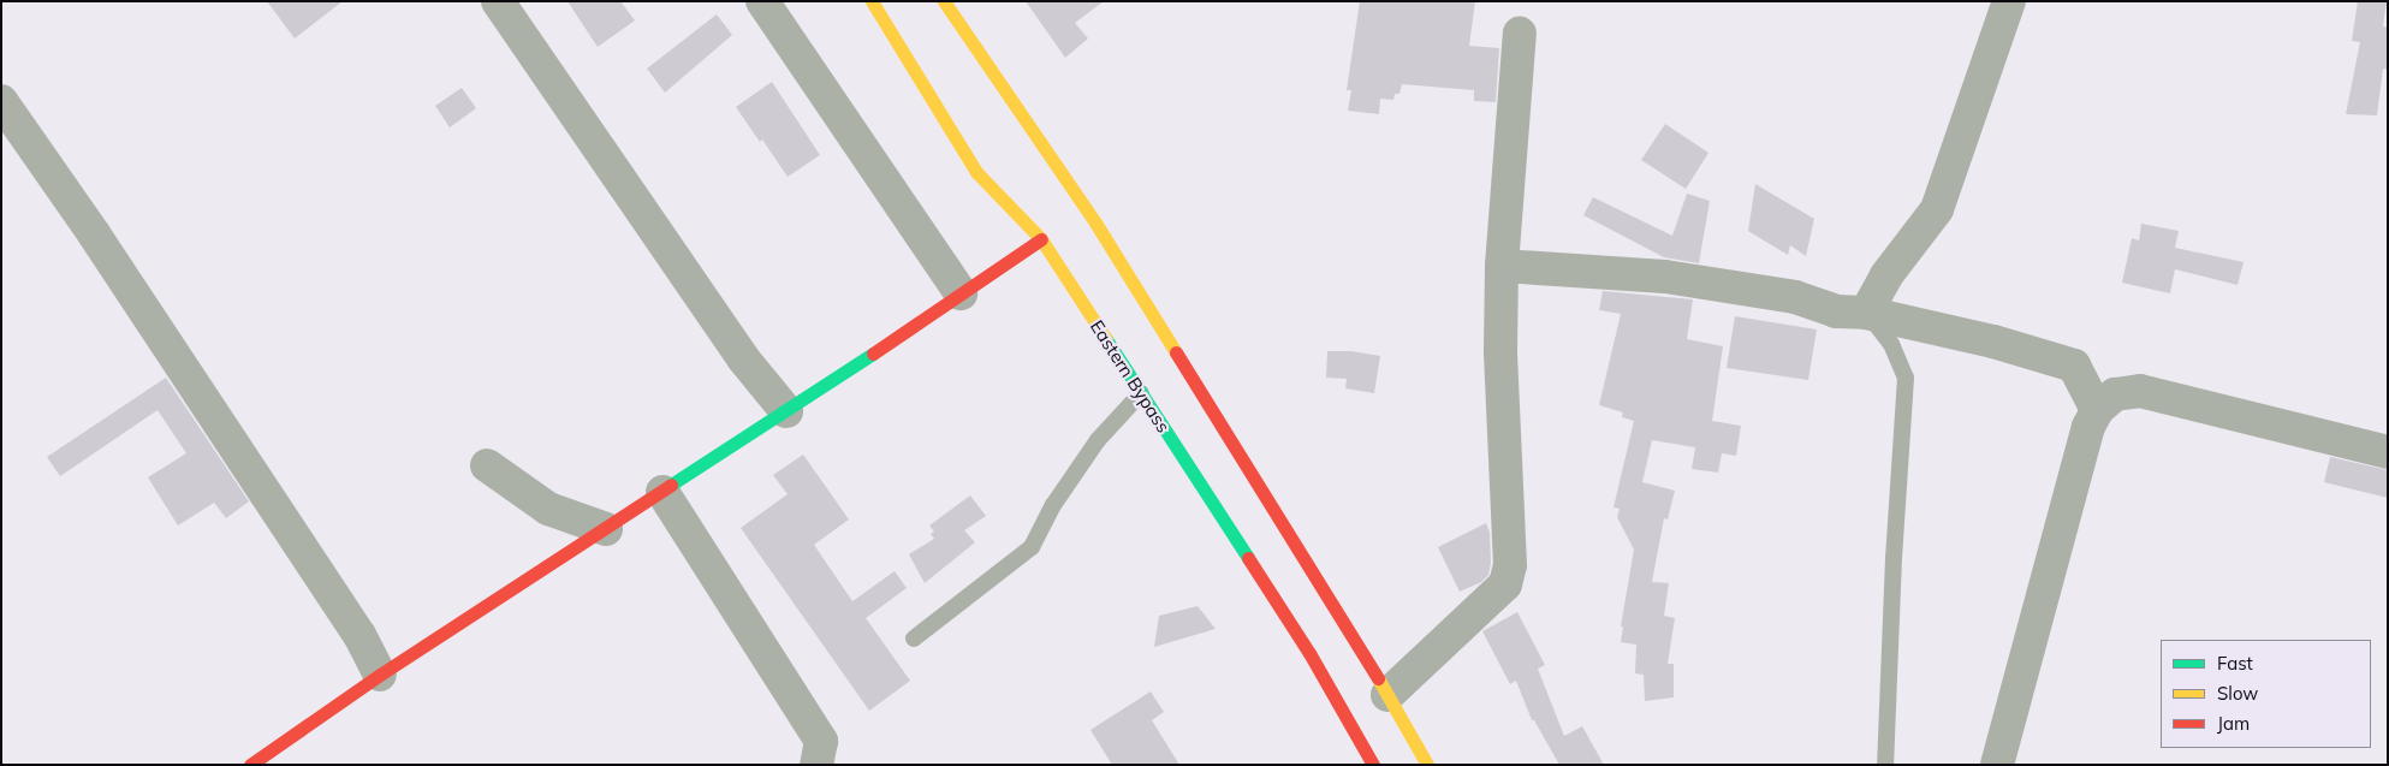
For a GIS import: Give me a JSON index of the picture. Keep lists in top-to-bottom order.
{
  "streets": {
    "main road": ["Eastern Bypass"]
  },
  "legend": ["Fast", "Slow", "Jam"]
}
